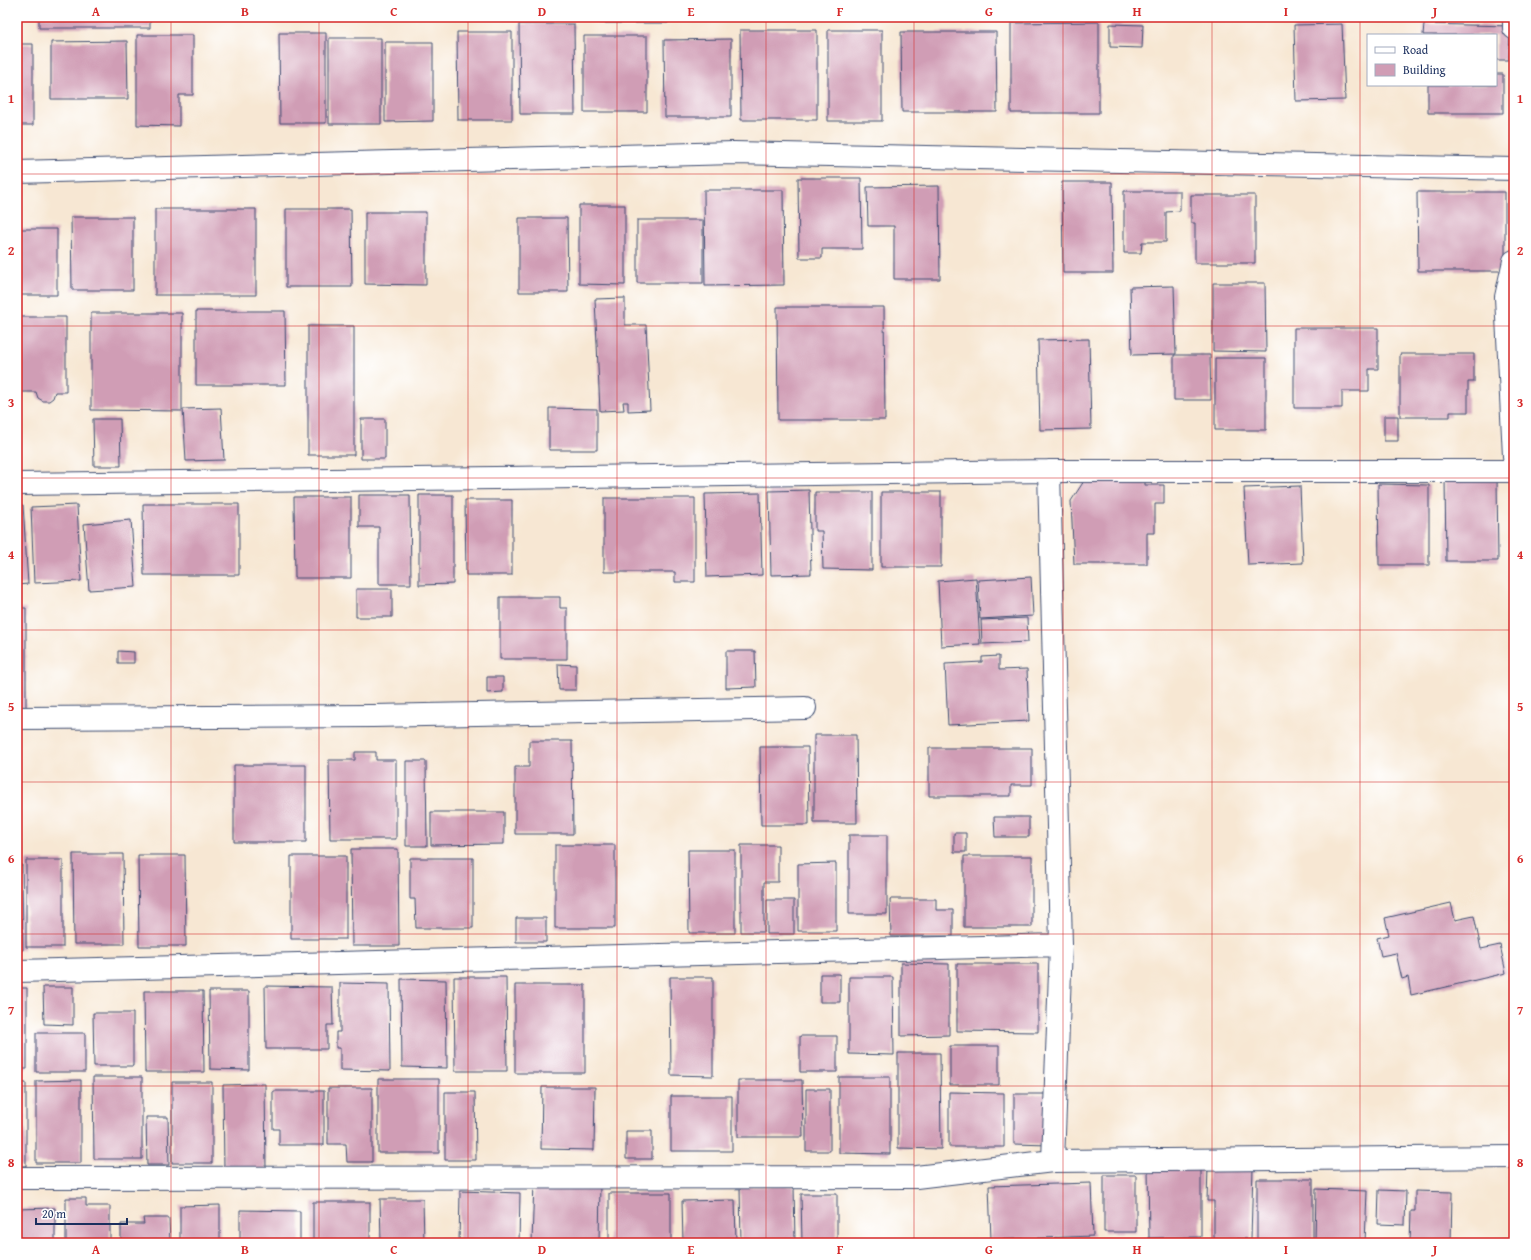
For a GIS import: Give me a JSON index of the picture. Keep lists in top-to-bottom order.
{
  "legend": ["Road", "Building"],
  "scale_bar": "20 m",
  "grid": {
    "columns": [
      "A",
      "B",
      "C",
      "D",
      "E",
      "F",
      "G",
      "H",
      "I",
      "J"
    ],
    "rows": [
      "1",
      "2",
      "3",
      "4",
      "5",
      "6",
      "7",
      "8"
    ]
  }
}
